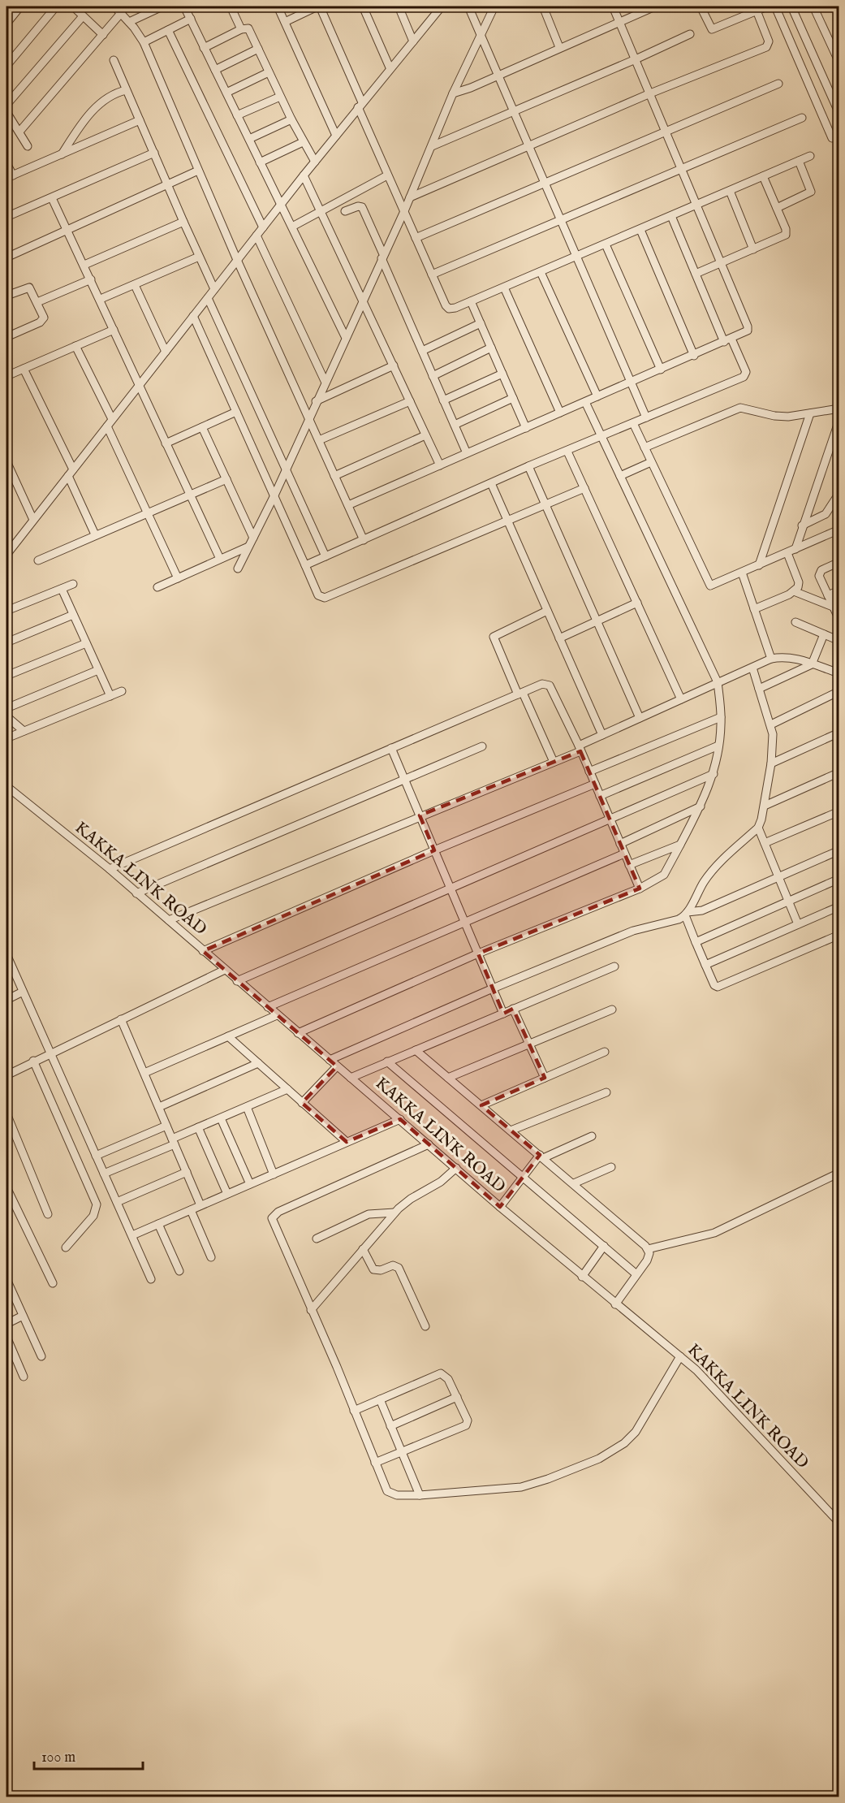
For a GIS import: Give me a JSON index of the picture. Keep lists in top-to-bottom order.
{
  "streets": {
    "street": ["KAKKA LINK ROAD"]
  },
  "scale_bar": "100 m"
}
